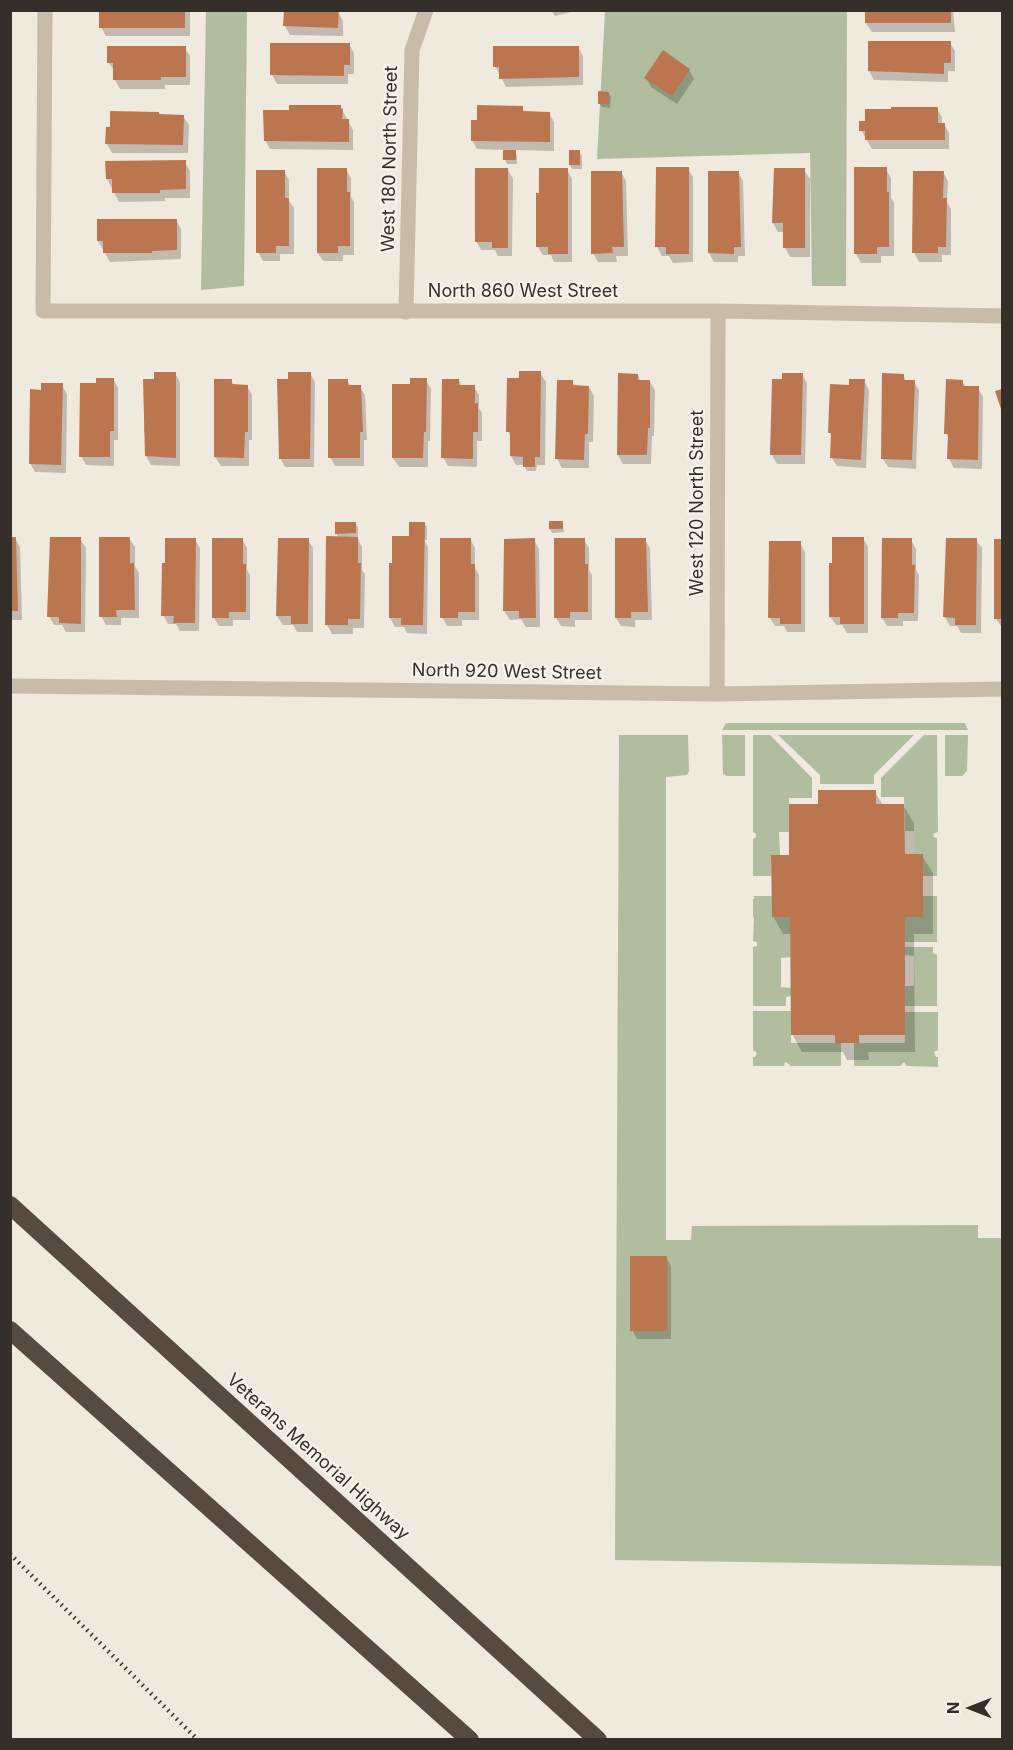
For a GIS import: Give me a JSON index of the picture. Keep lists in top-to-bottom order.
{
  "streets": {
    "highway": ["Veterans Memorial Highway"],
    "street": [
      "West 180 North Street",
      "North 860 West Street",
      "West 120 North Street",
      "North 920 West Street"
    ]
  },
  "crossings": [
    ["West 180 North Street", "North 860 West Street"],
    ["North 860 West Street", "West 120 North Street"],
    ["West 120 North Street", "North 920 West Street"]
  ],
  "north": "left"
}
